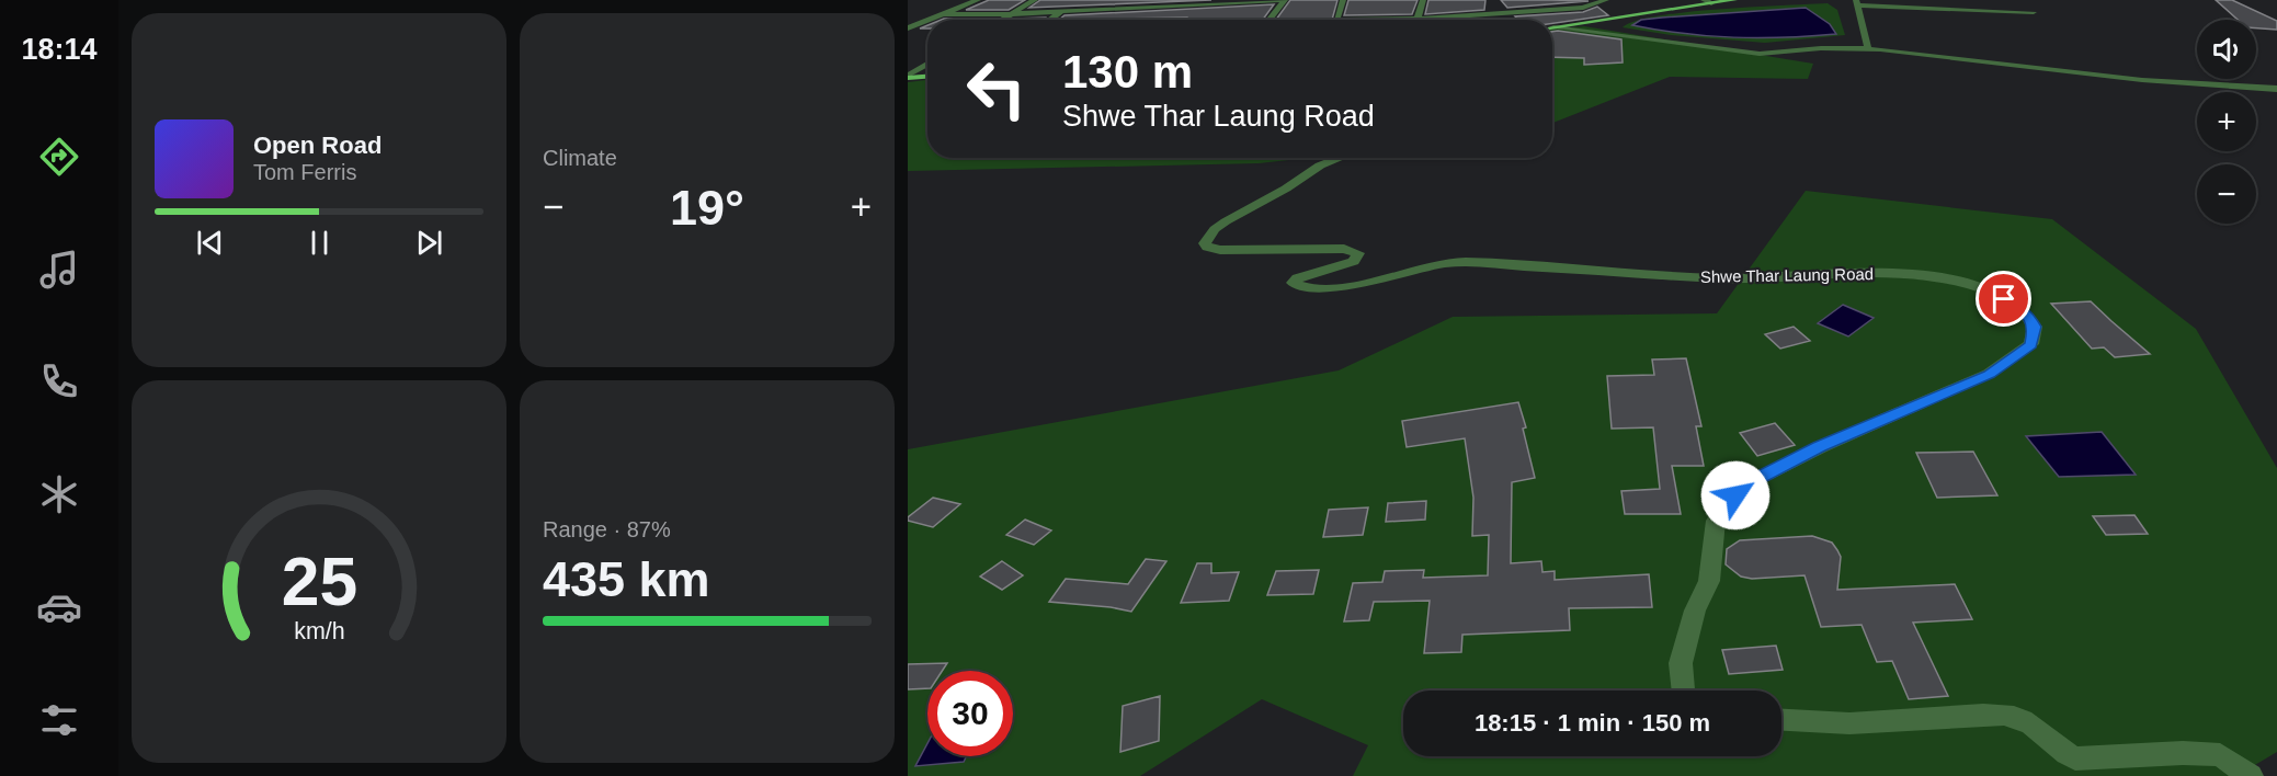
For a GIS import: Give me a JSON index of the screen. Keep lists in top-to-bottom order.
{
  "streets": {
    "street": ["Shwe Thar Laung Road"]
  },
  "page": {
    "tabs": "18:14",
    "tile": [
      "Climate",
      ["Range · 87%", "435 km"]
    ],
    "map_buttons": ["+", "−"],
    "turn": ["130 m", "Shwe Thar Laung Road"],
    "song": ["Open Road", "Tom Ferris"],
    "heat": ["−", "19°", "+"],
    "limit": "30",
    "trip": "18:15 · 1 min · 150 m",
    "gauge": ["25", "km/h"]
  }
}
